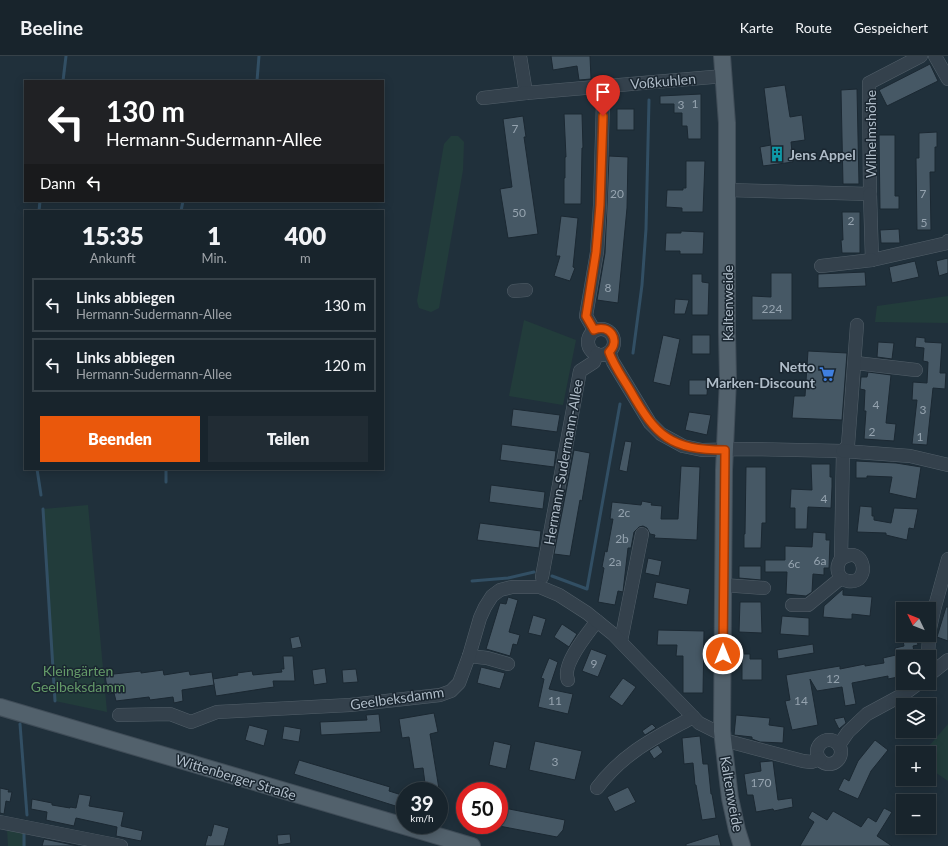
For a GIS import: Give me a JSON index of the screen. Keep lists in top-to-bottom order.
{
  "streets": {
    "main road": ["Kaltenweide", "Wittenberger Straße"],
    "street": [
      "Voßkuhlen",
      "Wilhelmshöhe",
      "Hermann-Sudermann-Allee",
      "Geelbeksdamm"
    ]
  },
  "crossings": [
    ["Voßkuhlen", "Kaltenweide"],
    ["Wilhelmshöhe", "Kaltenweide"],
    ["Kaltenweide", "Geelbeksdamm"]
  ],
  "parks": ["Kleingärten Geelbeksdamm"],
  "places": {
    "building": ["Jens Appel"],
    "supermarket": ["Netto Marken-Discount"]
  },
  "house_numbers": [
    "1",
    "3",
    "7",
    "20",
    "7",
    "50",
    "2",
    "5",
    "8",
    "224",
    "4",
    "3",
    "2",
    "1",
    "4",
    "2c",
    "2b",
    "6a",
    "2a",
    "6c",
    "9",
    "12",
    "11",
    "14",
    "3",
    "170"
  ],
  "north": "top left",
  "page": {
    "header": "Beeline",
    "nav": ["Karte", "Route", "Gespeichert"],
    "turn": ["130 m", "Hermann-Sudermann-Allee"],
    "then": "Dann",
    "eta": [
      "15:35",
      "Ankunft",
      "1",
      "Min.",
      "400",
      "m"
    ],
    "list": [
      {
        "name": "Links abbiegen",
        "note": "Hermann-Sudermann-Allee",
        "value": "130 m"
      },
      {
        "name": "Links abbiegen",
        "note": "Hermann-Sudermann-Allee",
        "value": "120 m"
      }
    ],
    "buttons": ["Beenden", "Teilen"],
    "map_buttons": ["+", "−"],
    "speed": "39 km/h",
    "limit": "50"
  }
}
